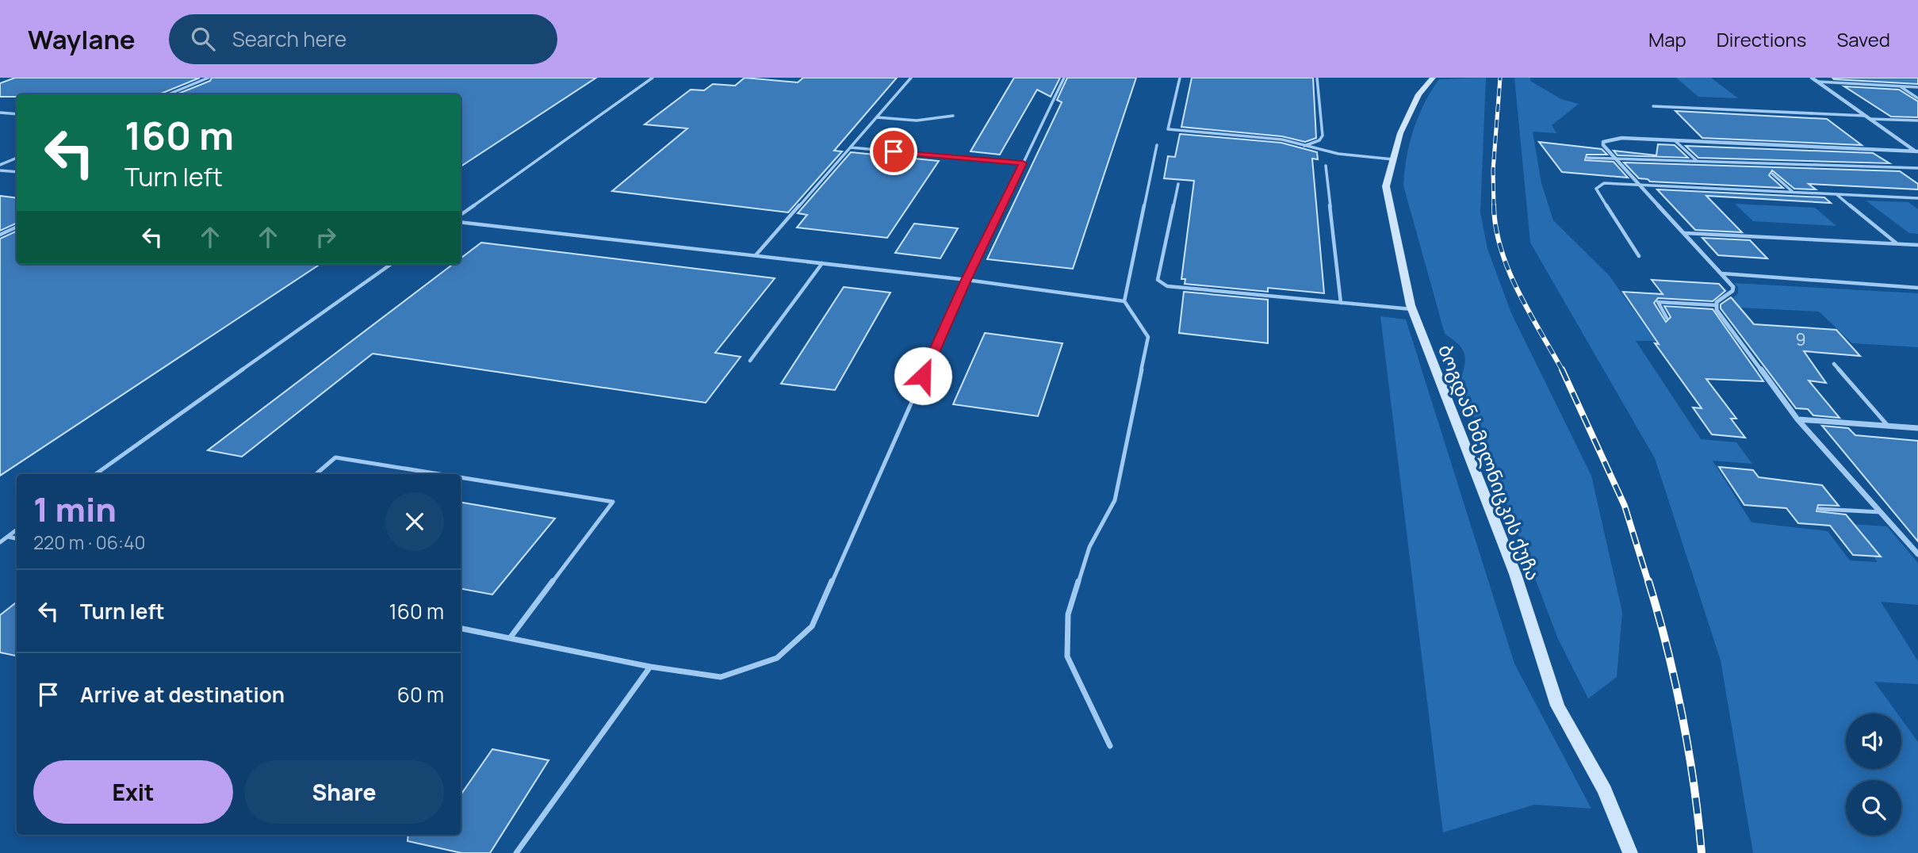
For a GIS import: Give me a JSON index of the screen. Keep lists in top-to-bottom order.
{
  "streets": {
    "main road": ["ბოგდან ხმელნიცკის ქუჩა"]
  },
  "house_numbers": ["9"],
  "page": {
    "header": "Waylane",
    "search": "Search here",
    "nav": ["Map", "Directions", "Saved"],
    "turn": ["160 m", "Turn left"],
    "heading": ["1 min", "220 m · 06:40"],
    "list": [
      {
        "name": "Turn left",
        "value": "160 m"
      },
      {
        "name": "Arrive at destination",
        "value": "60 m"
      }
    ],
    "buttons": ["Exit", "Share"]
  }
}
